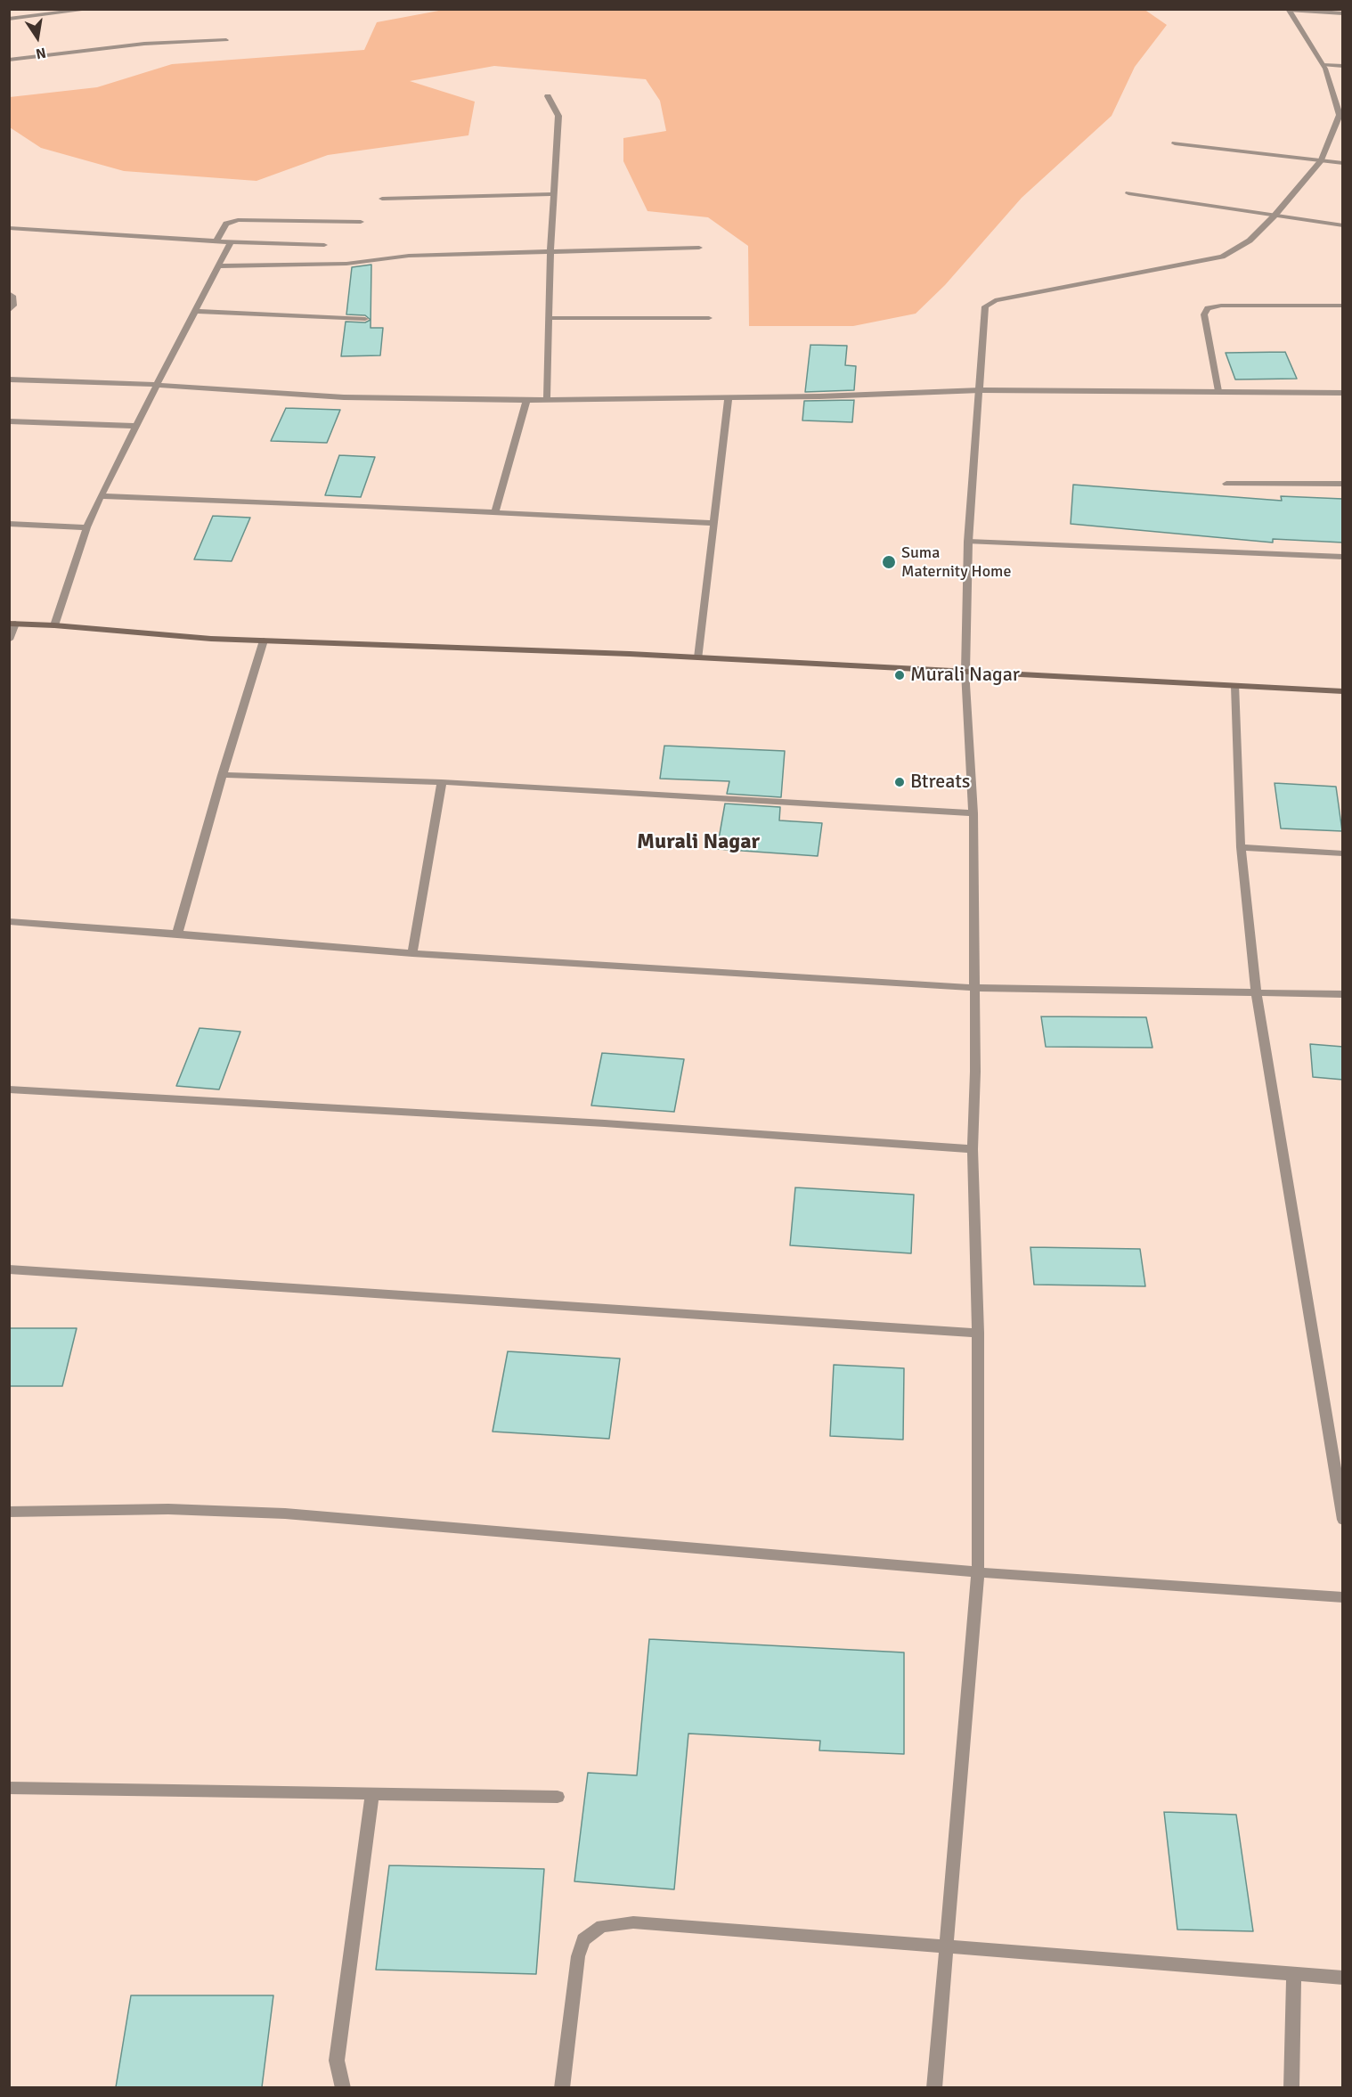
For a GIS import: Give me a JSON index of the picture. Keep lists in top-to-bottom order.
{
  "districts": ["Murali Nagar"],
  "places": ["Suma Maternity Home", "Murali Nagar", "Btreats"],
  "north": "bottom"
}
